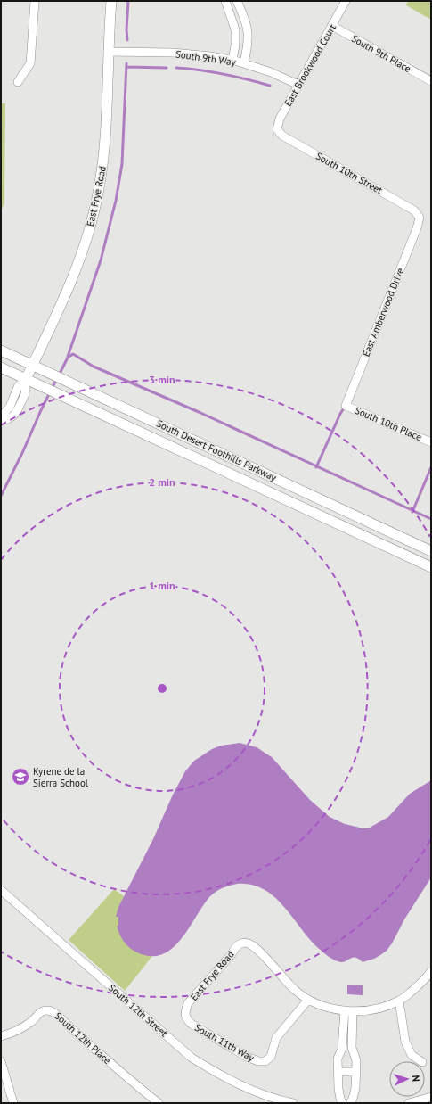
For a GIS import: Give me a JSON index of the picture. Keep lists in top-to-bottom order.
{
  "streets": {
    "street": [
      "South 9th Place",
      "South 9th Way",
      "East Brookwood Court",
      "South 10th Street",
      "East Frye Road",
      "East Amberwood Drive",
      "South 10th Place",
      "South Desert Foothills Parkway",
      "South 12th Street",
      "South 12th Place",
      "South 11th Way"
    ]
  },
  "crossings": [
    ["South 9th Place", "East Brookwood Court"],
    ["South 9th Way", "East Brookwood Court"],
    ["South 9th Way", "East Frye Road"],
    ["East Brookwood Court", "South 10th Street"],
    ["South 10th Street", "East Amberwood Drive"],
    ["East Frye Road", "South Desert Foothills Parkway"],
    ["East Frye Road", "South 11th Way"],
    ["East Amberwood Drive", "South 10th Place"]
  ],
  "places": {
    "school or university": ["Kyrene de la Sierra School"]
  },
  "north": "right",
  "rings": ["3 min", "2 min", "1 min"]
}
